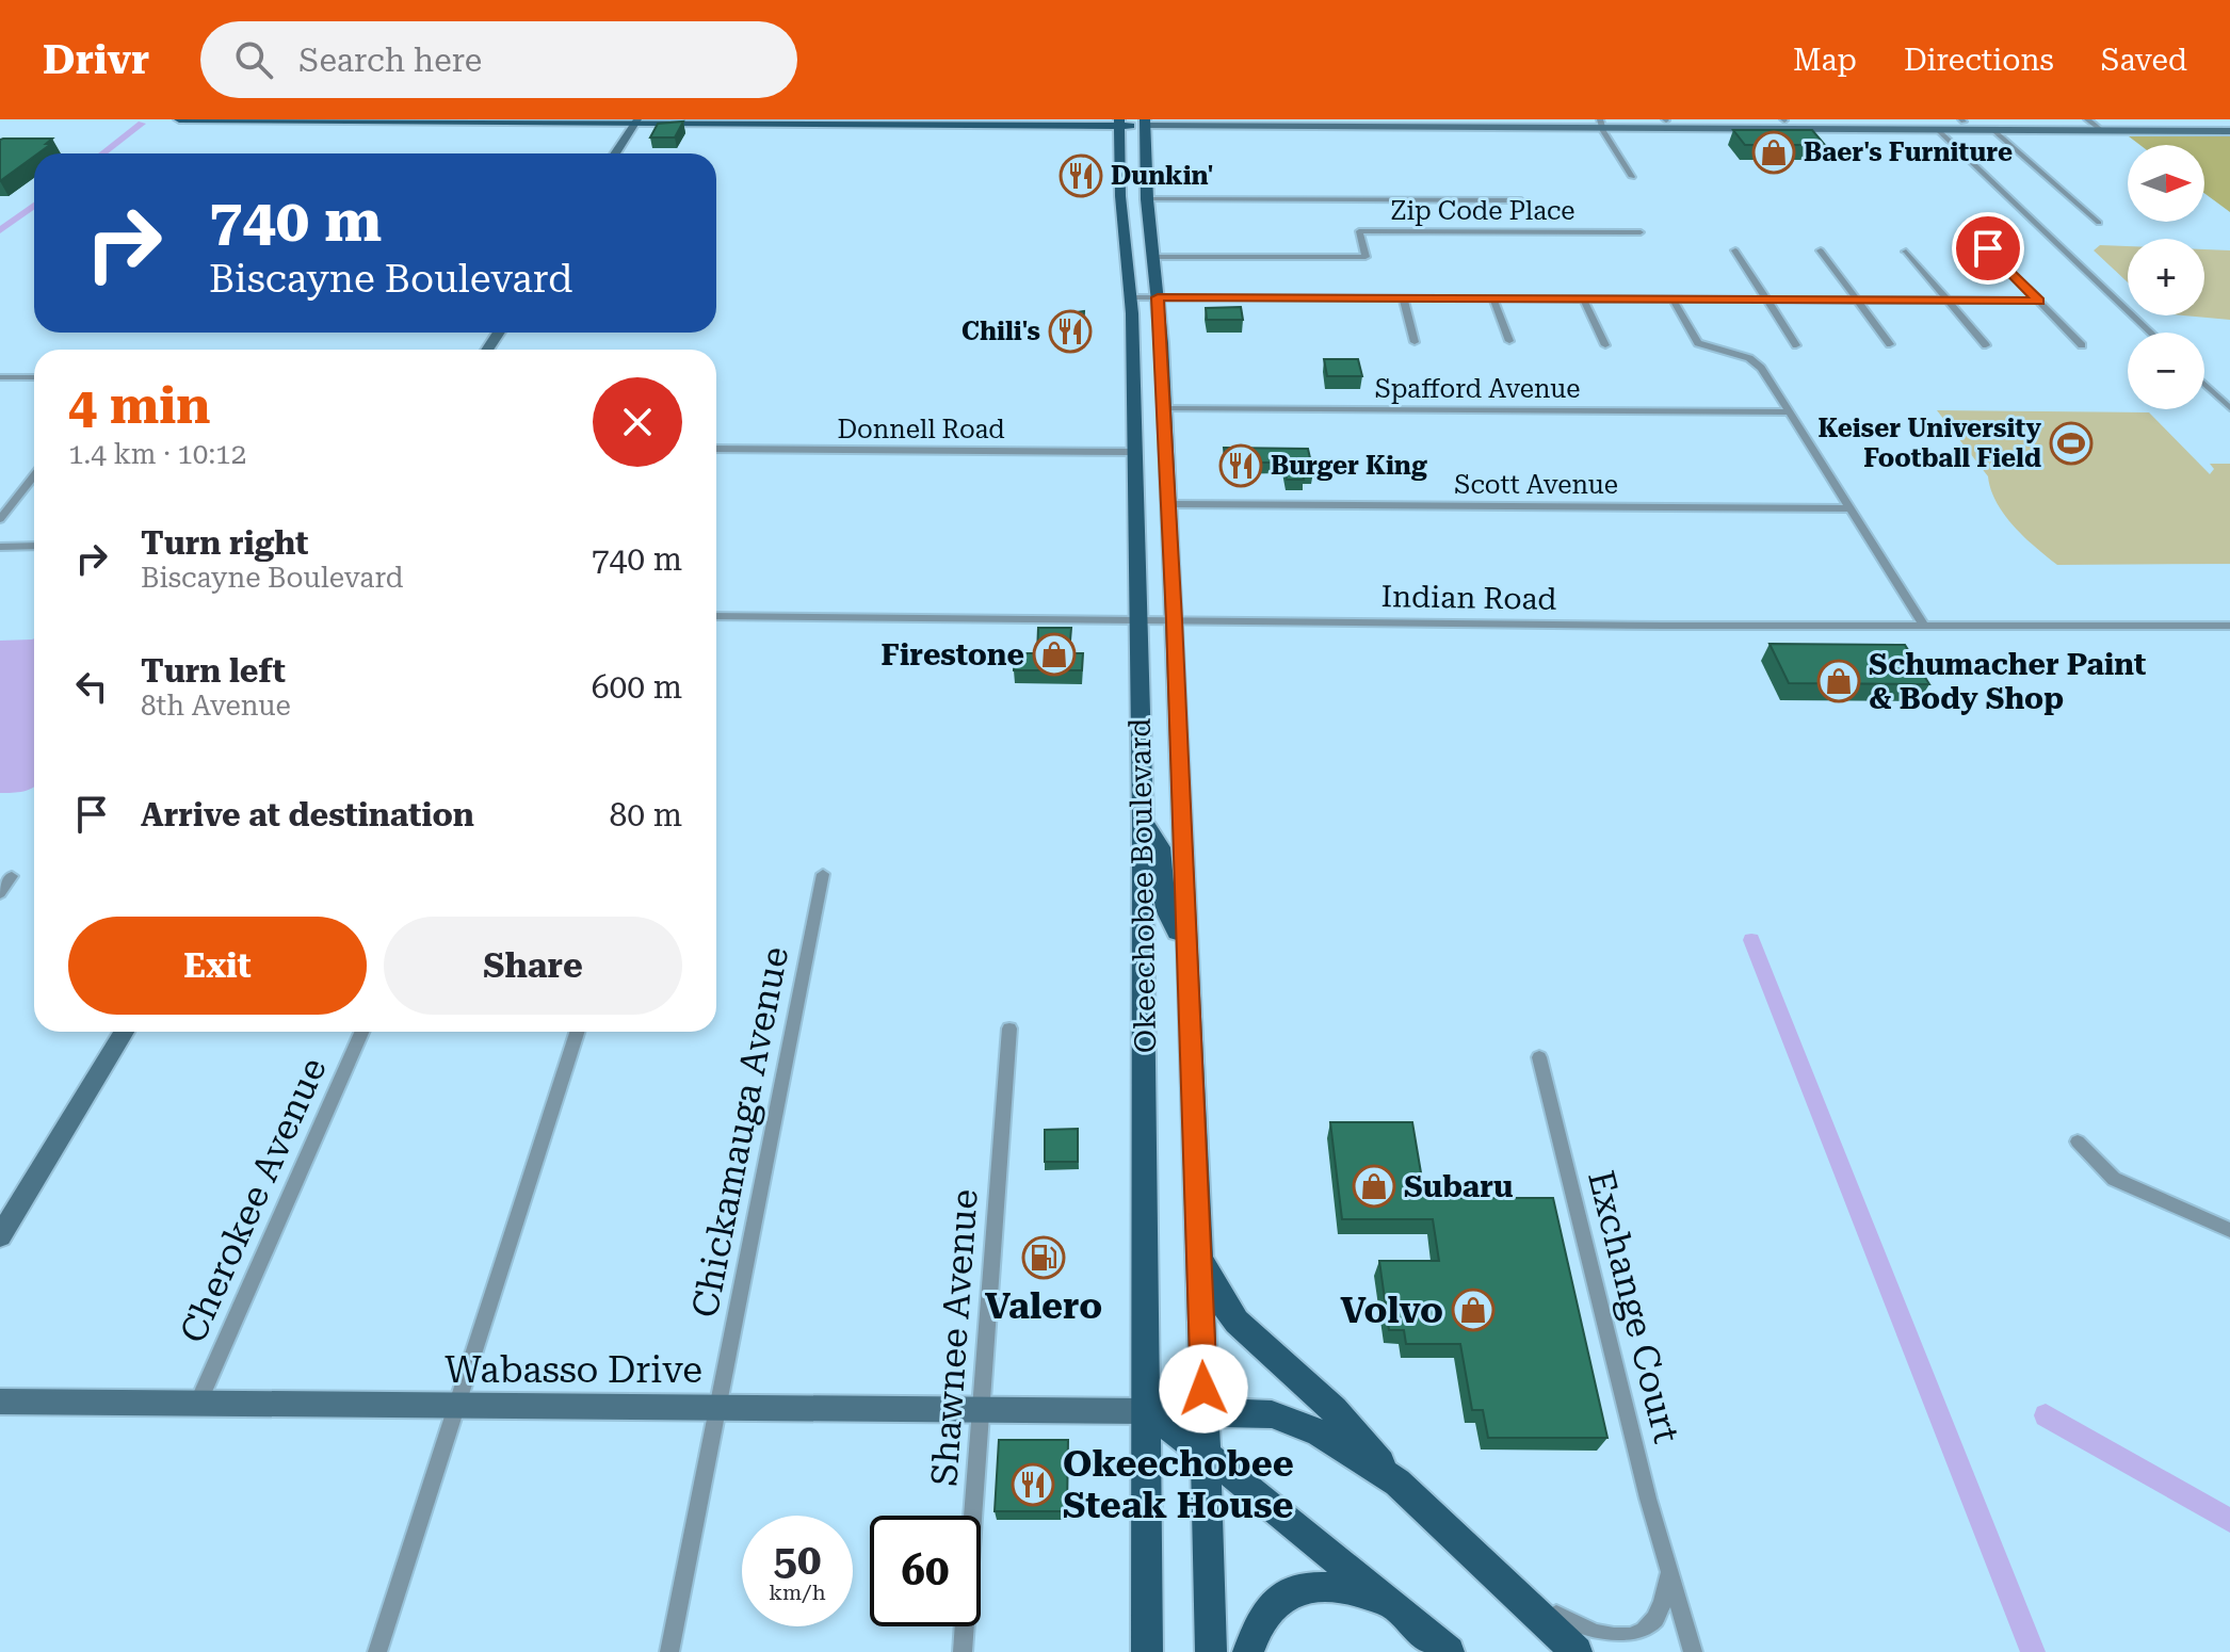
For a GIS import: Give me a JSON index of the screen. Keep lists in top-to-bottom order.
{
  "streets": {
    "main road": ["Okeechobee Boulevard", "Wabasso Drive"],
    "street": [
      "Zip Code Place",
      "Spafford Avenue",
      "Donnell Road",
      "Scott Avenue",
      "Indian Road",
      "Chickamauga Avenue",
      "Cherokee Avenue",
      "Exchange Court",
      "Shawnee Avenue"
    ]
  },
  "crossings": [
    ["Zip Code Place", "Okeechobee Boulevard"],
    ["Spafford Avenue", "Okeechobee Boulevard"],
    ["Donnell Road", "Okeechobee Boulevard"],
    ["Scott Avenue", "Okeechobee Boulevard"],
    ["Indian Road", "Okeechobee Boulevard"],
    ["Okeechobee Boulevard", "Wabasso Drive"],
    ["Chickamauga Avenue", "Wabasso Drive"],
    ["Cherokee Avenue", "Wabasso Drive"],
    ["Shawnee Avenue", "Wabasso Drive"]
  ],
  "places": {
    "shop": [
      "Baer's Furniture",
      "Firestone",
      "Schumacher Paint & Body Shop",
      "Subaru",
      "Volvo"
    ],
    "restaurant": [
      "Dunkin'",
      "Chili's",
      "Burger King",
      "Okeechobee Steak House"
    ],
    "sports": ["Keiser University Football Field"],
    "fuel station": ["Valero"]
  },
  "north": "right",
  "page": {
    "header": "Drivr",
    "search": "Search here",
    "nav": ["Map", "Directions", "Saved"],
    "map_buttons": ["+", "−"],
    "turn": ["740 m", "Biscayne Boulevard"],
    "heading": ["4 min", "1.4 km · 10:12"],
    "list": [
      {
        "name": "Turn right",
        "note": "Biscayne Boulevard",
        "value": "740 m"
      },
      {
        "name": "Turn left",
        "note": "8th Avenue",
        "value": "600 m"
      },
      {
        "name": "Arrive at destination",
        "value": "80 m"
      }
    ],
    "buttons": ["Exit", "Share"],
    "speed": "50 km/h",
    "limit": "60"
  }
}
